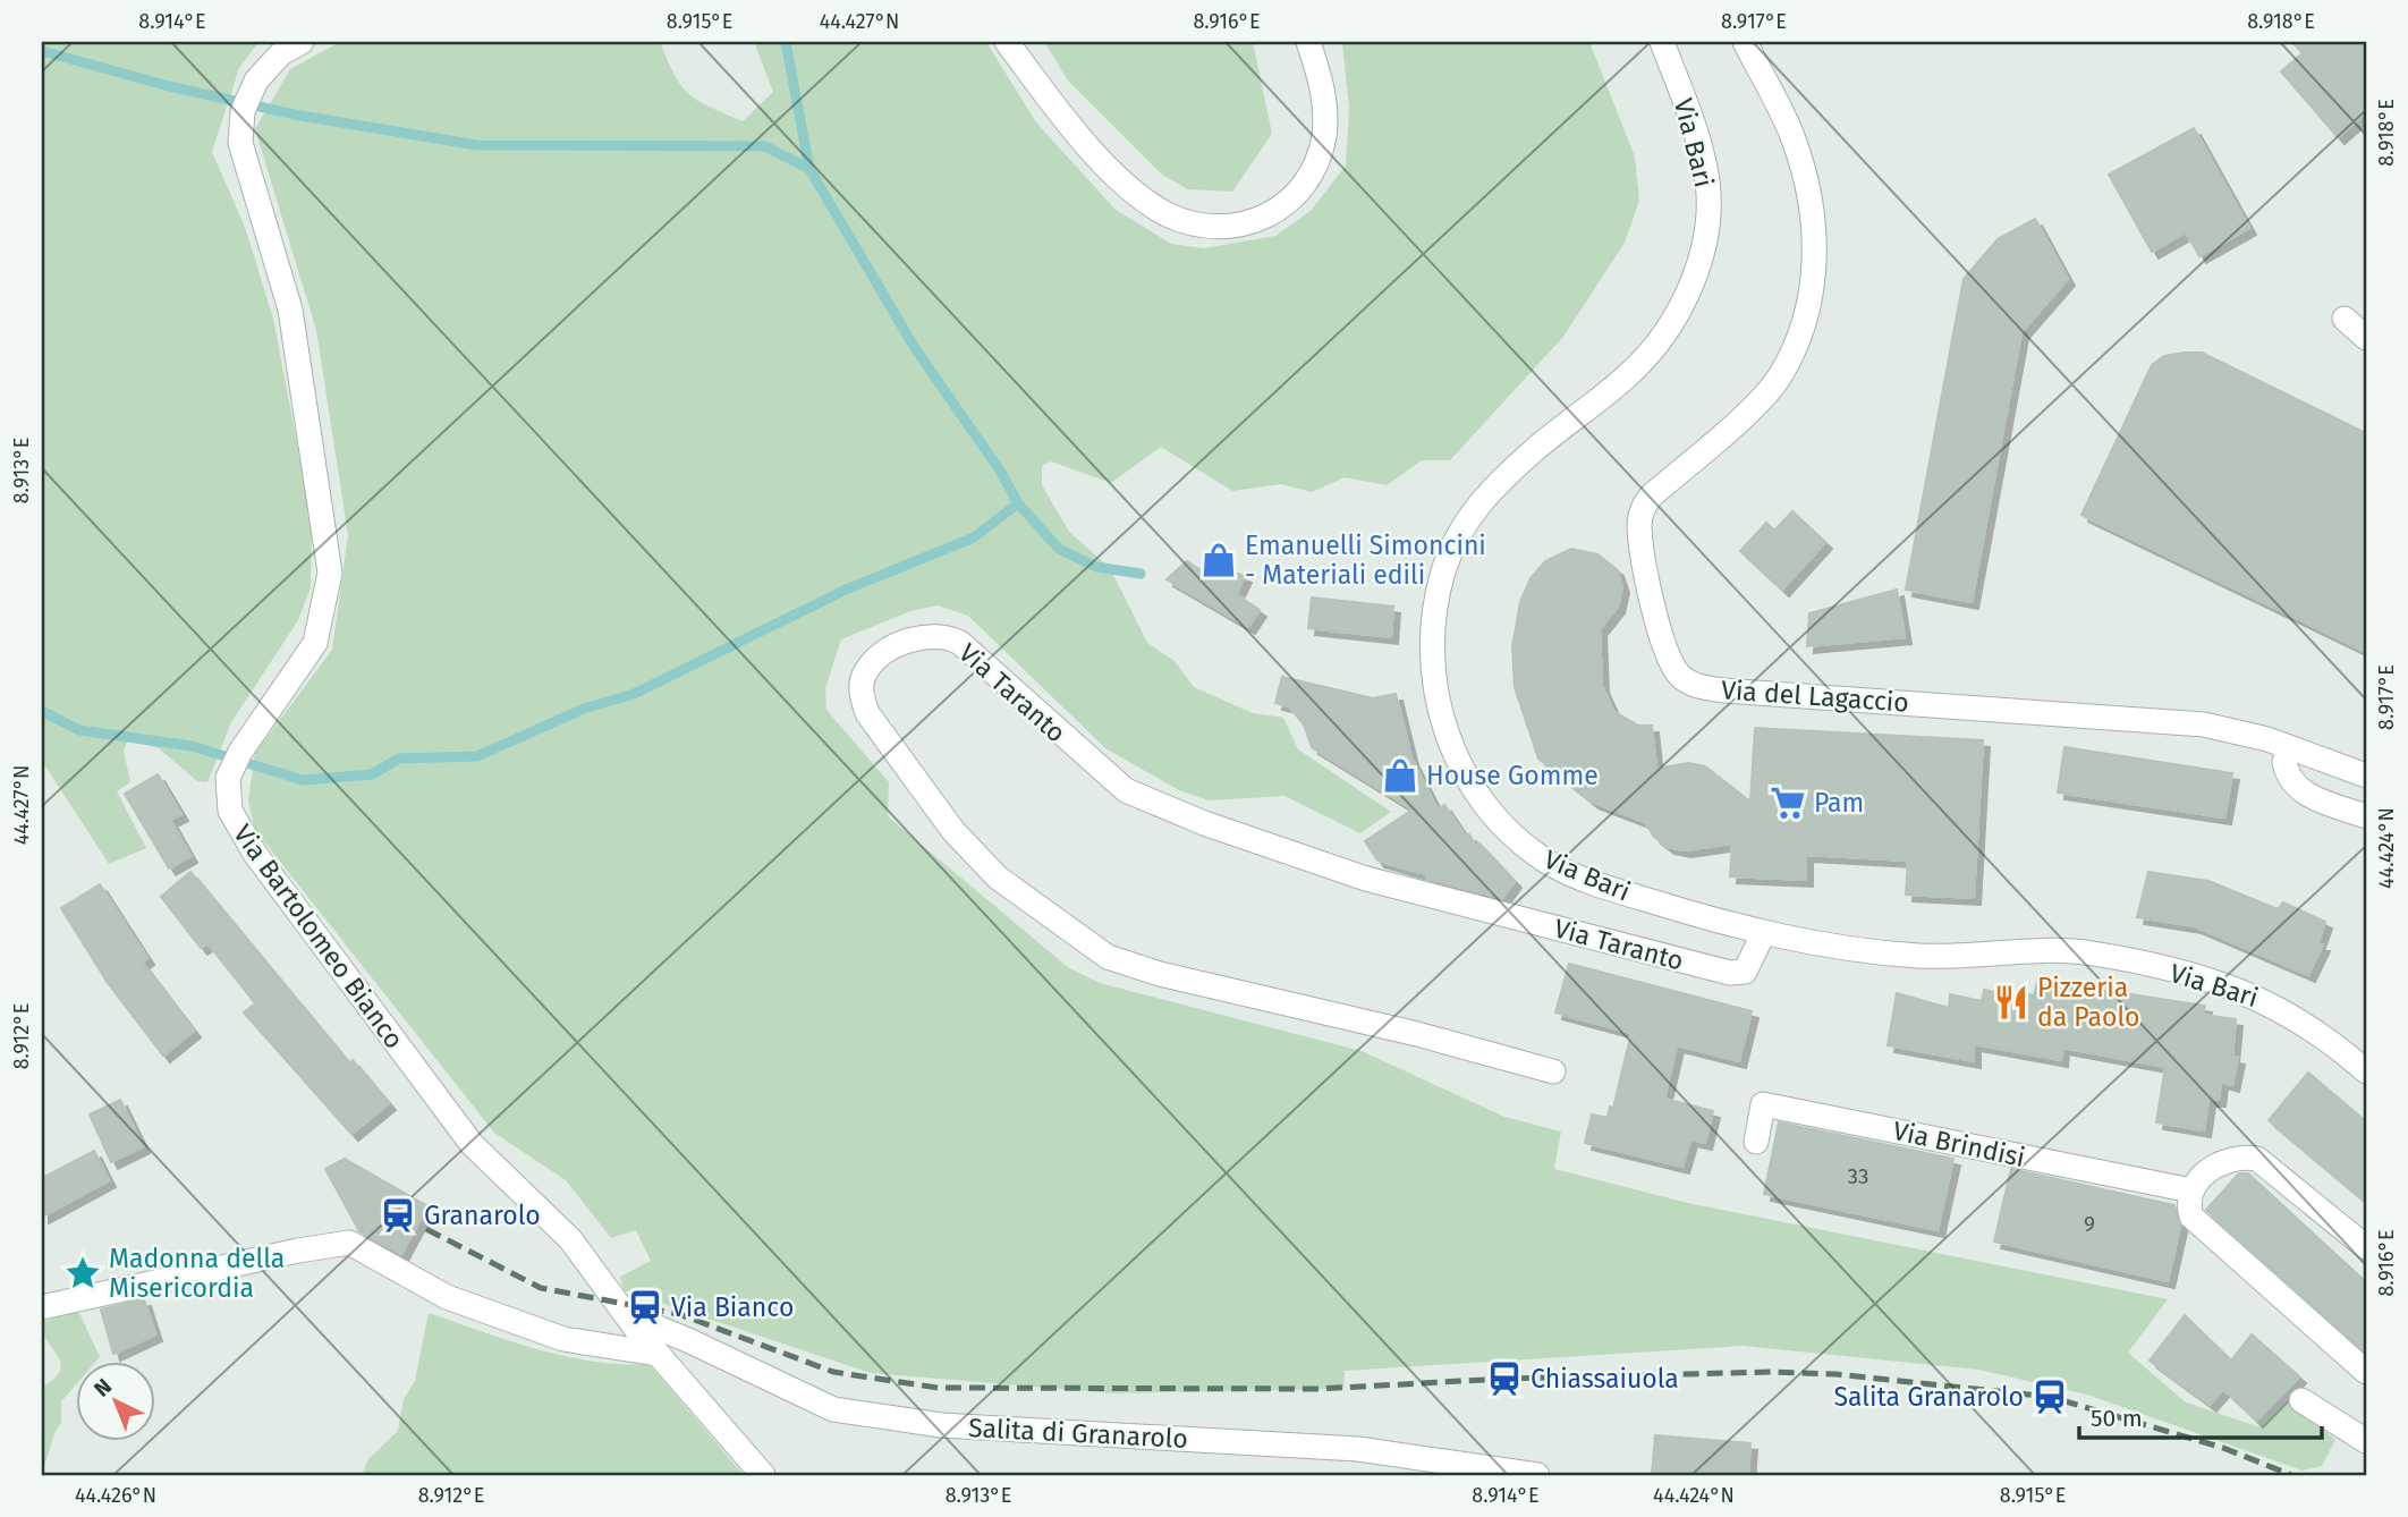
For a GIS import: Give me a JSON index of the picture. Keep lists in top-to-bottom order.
{
  "streets": {
    "street": [
      "Via Bari",
      "Via Taranto",
      "Via del Lagaccio",
      "Via Bartolomeo Bianco",
      "Via Brindisi",
      "Salita di Granarolo"
    ]
  },
  "crossings": [
    ["Via Bari", "Via Taranto"],
    ["Via Bartolomeo Bianco", "Salita di Granarolo"]
  ],
  "places": {
    "shop": ["Emanuelli Simoncini - Materiali edili", "House Gomme"],
    "supermarket": ["Pam"],
    "restaurant": ["Pizzeria da Paolo"],
    "station": [
      "Granarolo",
      "Via Bianco",
      "Chiassaiuola",
      "Salita Granarolo"
    ],
    "place": ["Madonna della Misericordia"]
  },
  "house_numbers": ["33", "9"],
  "scale_bar": "50 m",
  "north": "top left",
  "coordinates": [
    "8.914°E",
    "8.915°E",
    "44.427°N",
    "8.916°E",
    "8.917°E",
    "8.918°E",
    "8.913°E",
    "44.424°N",
    "8.912°E",
    "44.426°N"
  ]
}
